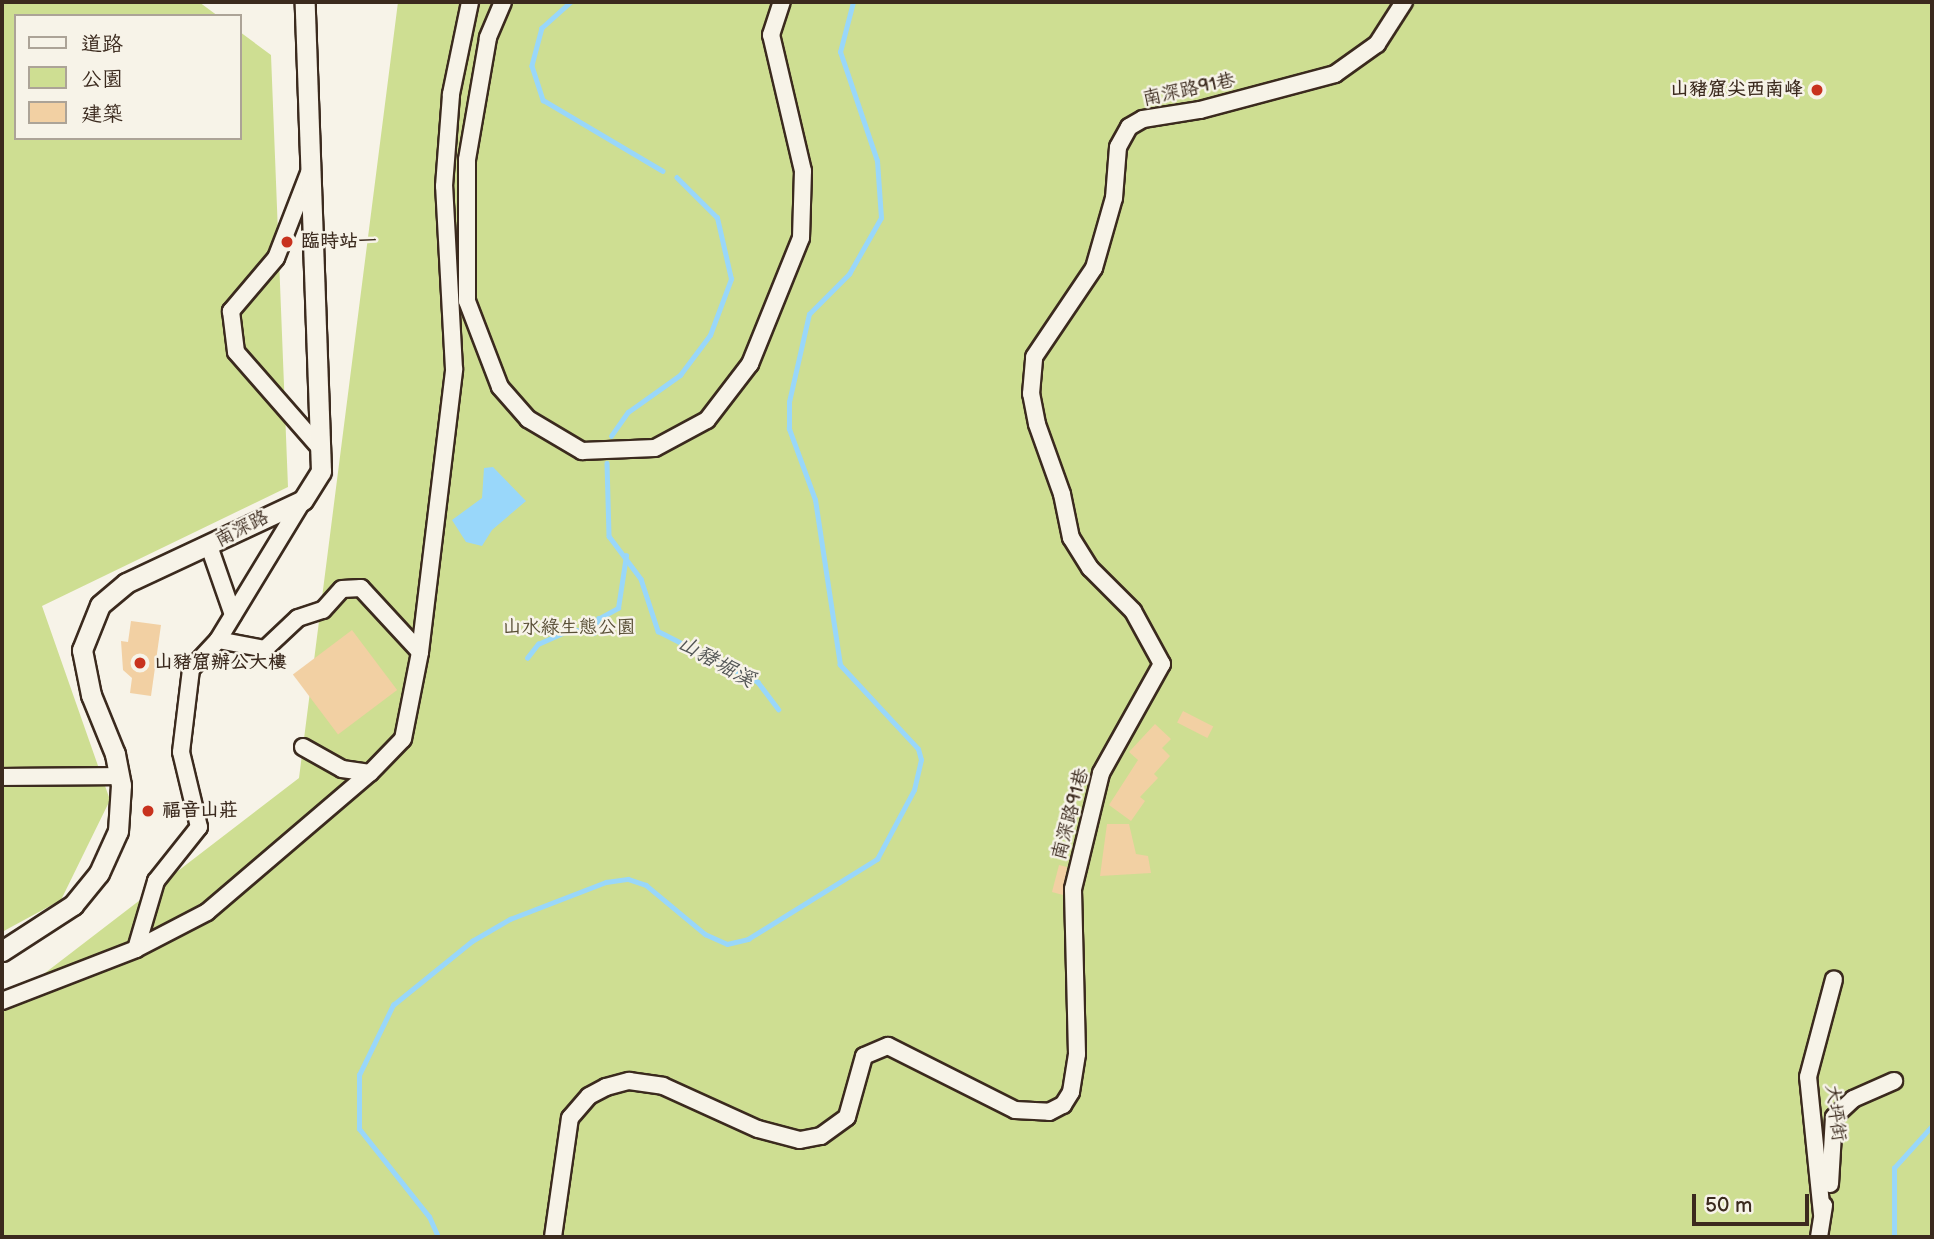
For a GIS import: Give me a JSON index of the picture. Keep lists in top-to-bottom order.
{
  "streets": {
    "main road": ["南深路"],
    "street": ["南深路91巷", "大坪街"]
  },
  "water": ["山豬堀溪"],
  "parks": ["山水綠生態公園"],
  "places": [
    "山豬窟尖西南峰",
    "臨時站一",
    "山豬窟辦公大樓",
    "福音山莊"
  ],
  "legend": ["道路", "公園", "建築"],
  "scale_bar": "50 m"
}
